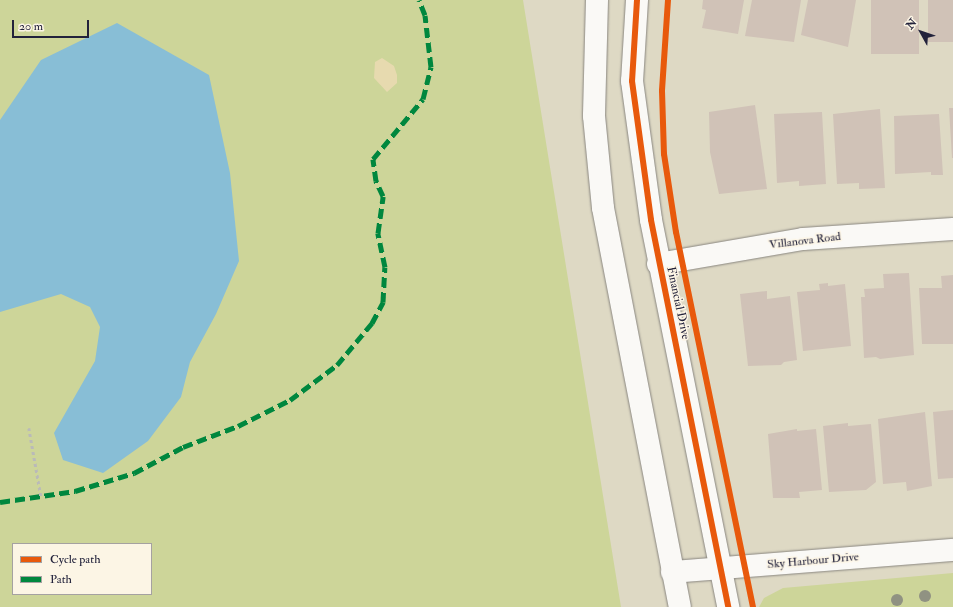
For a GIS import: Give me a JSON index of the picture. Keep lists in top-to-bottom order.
{
  "streets": {
    "street": ["Villanova Road", "Financial Drive", "Sky Harbour Drive"]
  },
  "crossings": [
    ["Villanova Road", "Financial Drive"],
    ["Financial Drive", "Sky Harbour Drive"]
  ],
  "legend": ["Cycle path", "Path"],
  "scale_bar": "20 m",
  "north": "top left"
}
